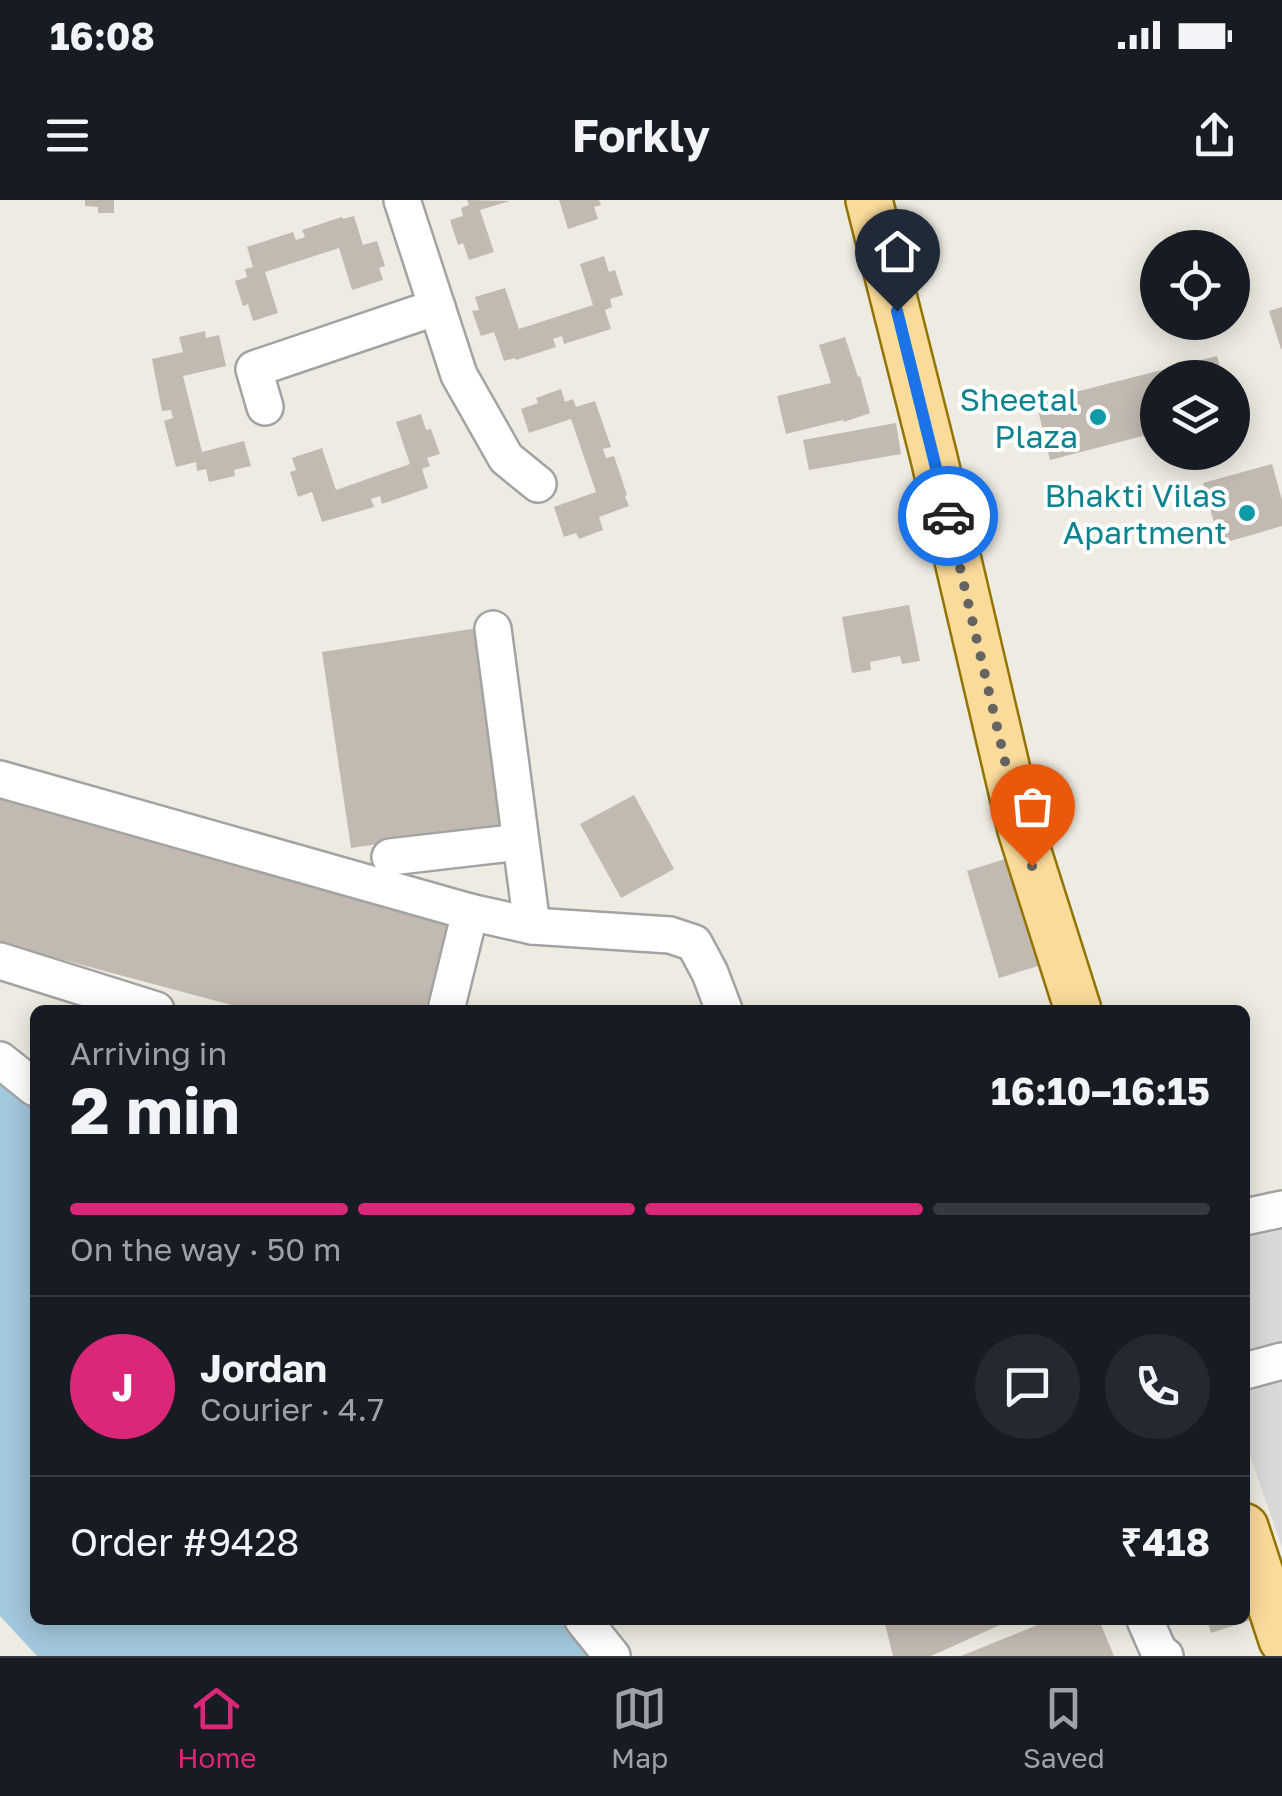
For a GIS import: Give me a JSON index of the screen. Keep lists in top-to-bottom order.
{
  "places": ["Sheetal Plaza", "Bhakti Vilas Apartment"],
  "page": {
    "status": "16:08",
    "header": "Forkly",
    "heading": ["2 min", "Arriving in", "16:10–16:15"],
    "panel": [
      "Jordan",
      "Courier · 4.7",
      "Order #9428",
      "₹418"
    ],
    "bar": "On the way · 50 m",
    "round": "J",
    "tabs": ["Home", "Map", "Saved"]
  }
}
